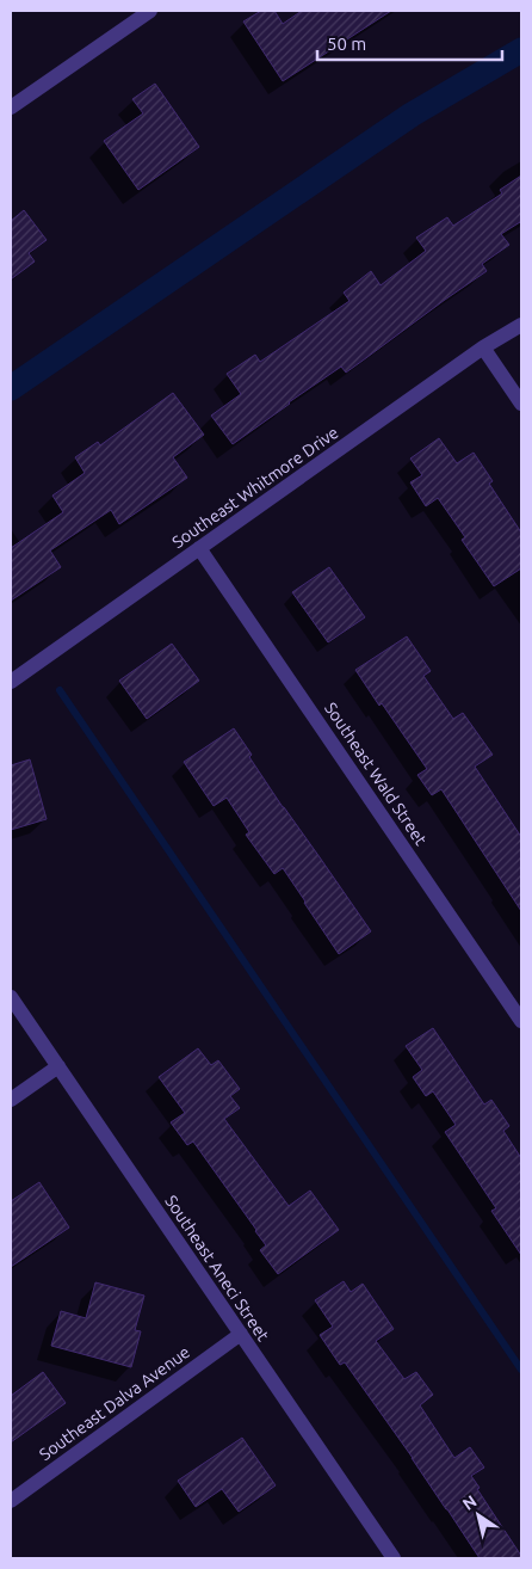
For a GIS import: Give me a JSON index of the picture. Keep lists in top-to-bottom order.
{
  "streets": {
    "street": [
      "Southeast Whitmore Drive",
      "Southeast Wald Street",
      "Southeast Aneci Street",
      "Southeast Dalva Avenue"
    ]
  },
  "crossings": [
    ["Southeast Whitmore Drive", "Southeast Wald Street"],
    ["Southeast Aneci Street", "Southeast Dalva Avenue"]
  ],
  "scale_bar": "50 m",
  "north": "top left"
}
